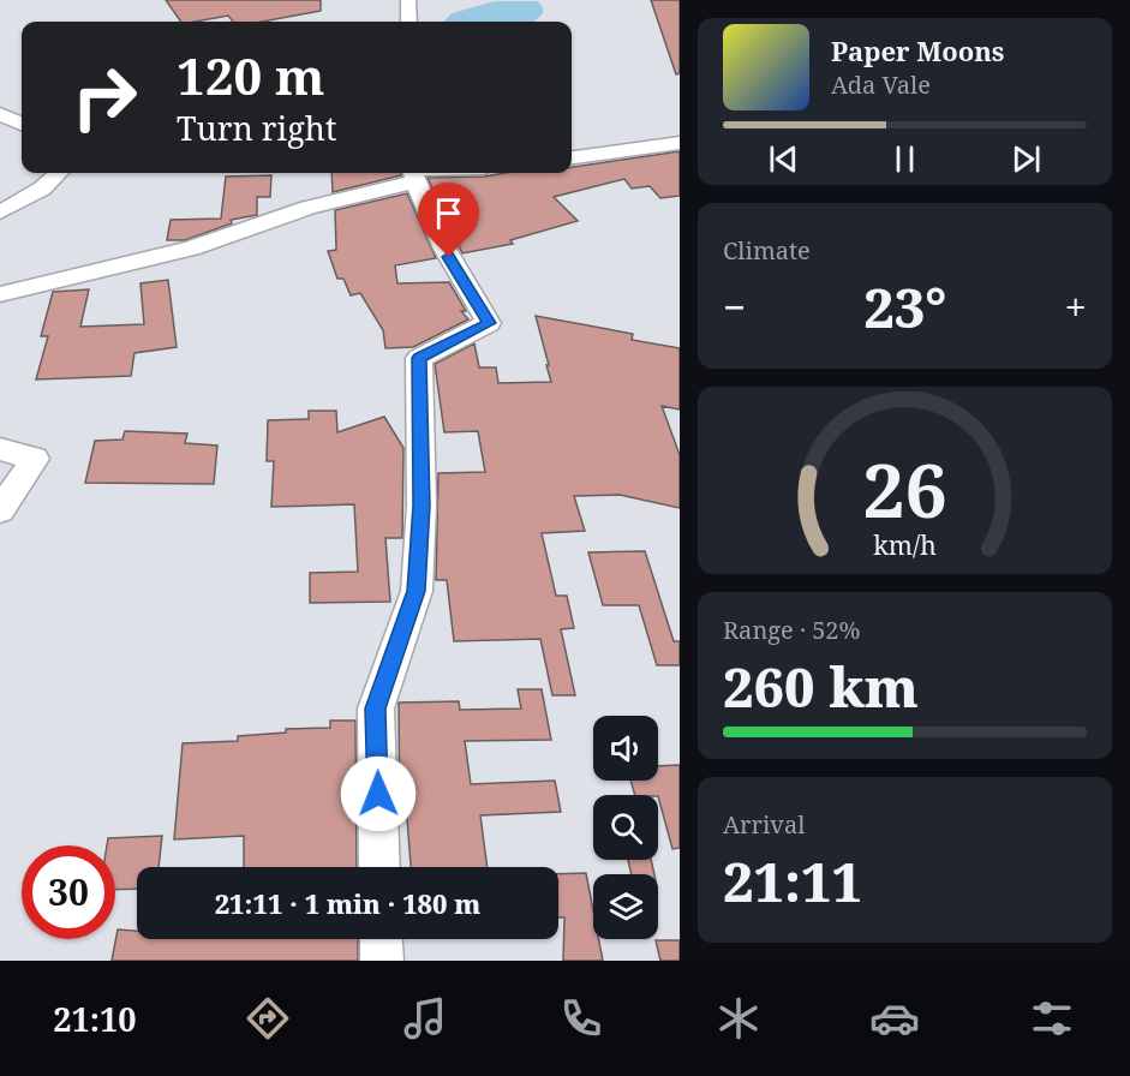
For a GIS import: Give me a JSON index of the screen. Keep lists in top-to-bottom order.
{
  "page": {
    "turn": ["120 m", "Turn right"],
    "song": ["Paper Moons", "Ada Vale"],
    "tile": [
      "Climate",
      ["Range · 52%", "260 km"],
      ["Arrival", "21:11"]
    ],
    "heat": ["−", "23°", "+"],
    "limit": "30",
    "trip": "21:11 · 1 min · 180 m",
    "tabs": "21:10",
    "gauge": ["26", "km/h"]
  }
}
